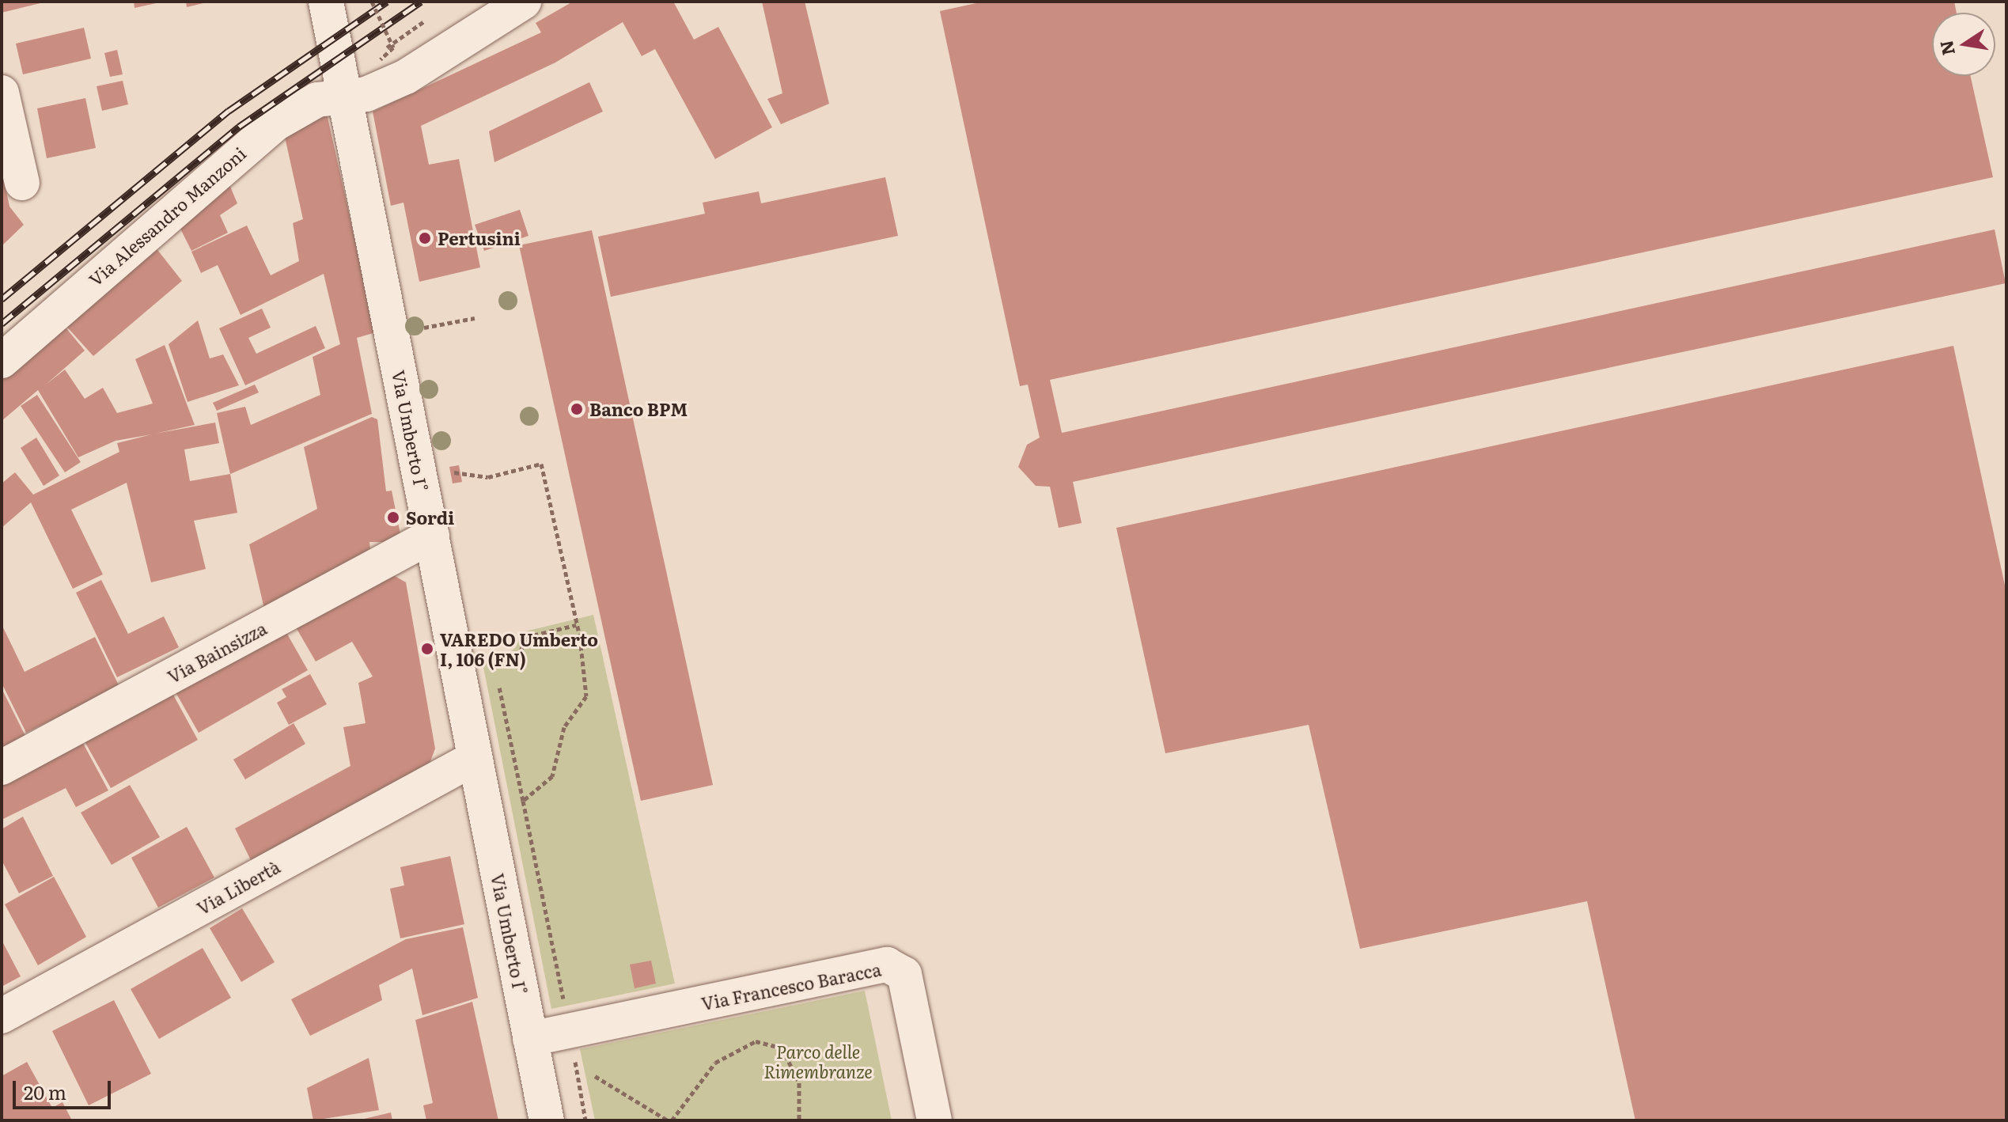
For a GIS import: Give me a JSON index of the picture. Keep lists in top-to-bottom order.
{
  "streets": {
    "street": [
      "Via Alessandro Manzoni",
      "Via Umberto I°",
      "Via Bainsizza",
      "Via Libertà",
      "Via Francesco Baracca"
    ]
  },
  "crossings": [
    ["Via Alessandro Manzoni", "Via Umberto I°"],
    ["Via Umberto I°", "Via Bainsizza"],
    ["Via Umberto I°", "Via Libertà"],
    ["Via Umberto I°", "Via Francesco Baracca"]
  ],
  "parks": ["Parco delle Rimembranze"],
  "places": [
    "Pertusini",
    "Banco BPM",
    "Sordi",
    "VAREDO Umberto I, 106 (FN)"
  ],
  "scale_bar": "20 m",
  "north": "left"
}
